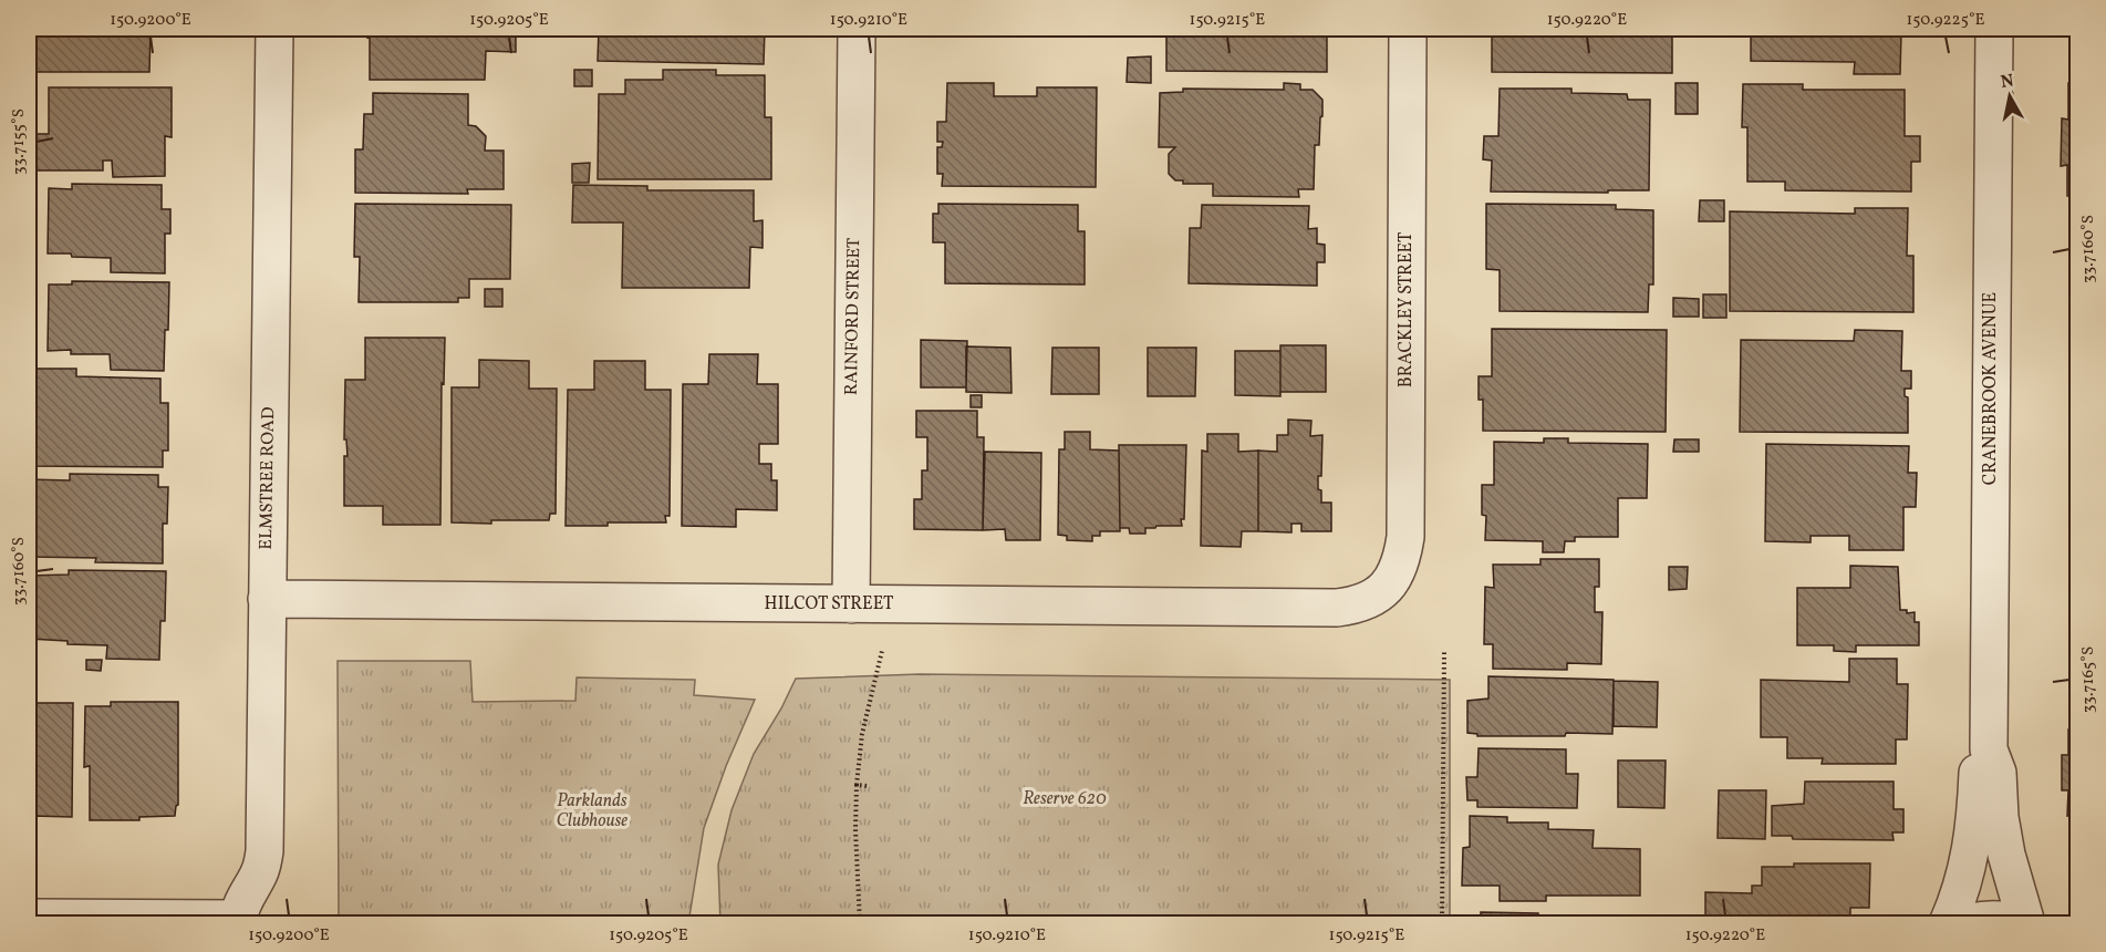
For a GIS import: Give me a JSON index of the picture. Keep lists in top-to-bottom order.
{
  "streets": {
    "street": [
      "BRACKLEY STREET",
      "RAINFORD STREET",
      "CRANEBROOK AVENUE",
      "ELMSTREE ROAD",
      "HILCOT STREET"
    ]
  },
  "crossings": [
    ["BRACKLEY STREET", "HILCOT STREET"],
    ["RAINFORD STREET", "HILCOT STREET"],
    ["ELMSTREE ROAD", "HILCOT STREET"]
  ],
  "parks": ["Reserve 620", "Parklands Clubhouse"],
  "north": "top",
  "coordinates": [
    "150.9200°E",
    "150.9205°E",
    "150.9210°E",
    "150.9215°E",
    "150.9220°E",
    "150.9225°E",
    "33.7155°S",
    "33.7160°S",
    "33.7165°S"
  ]
}
